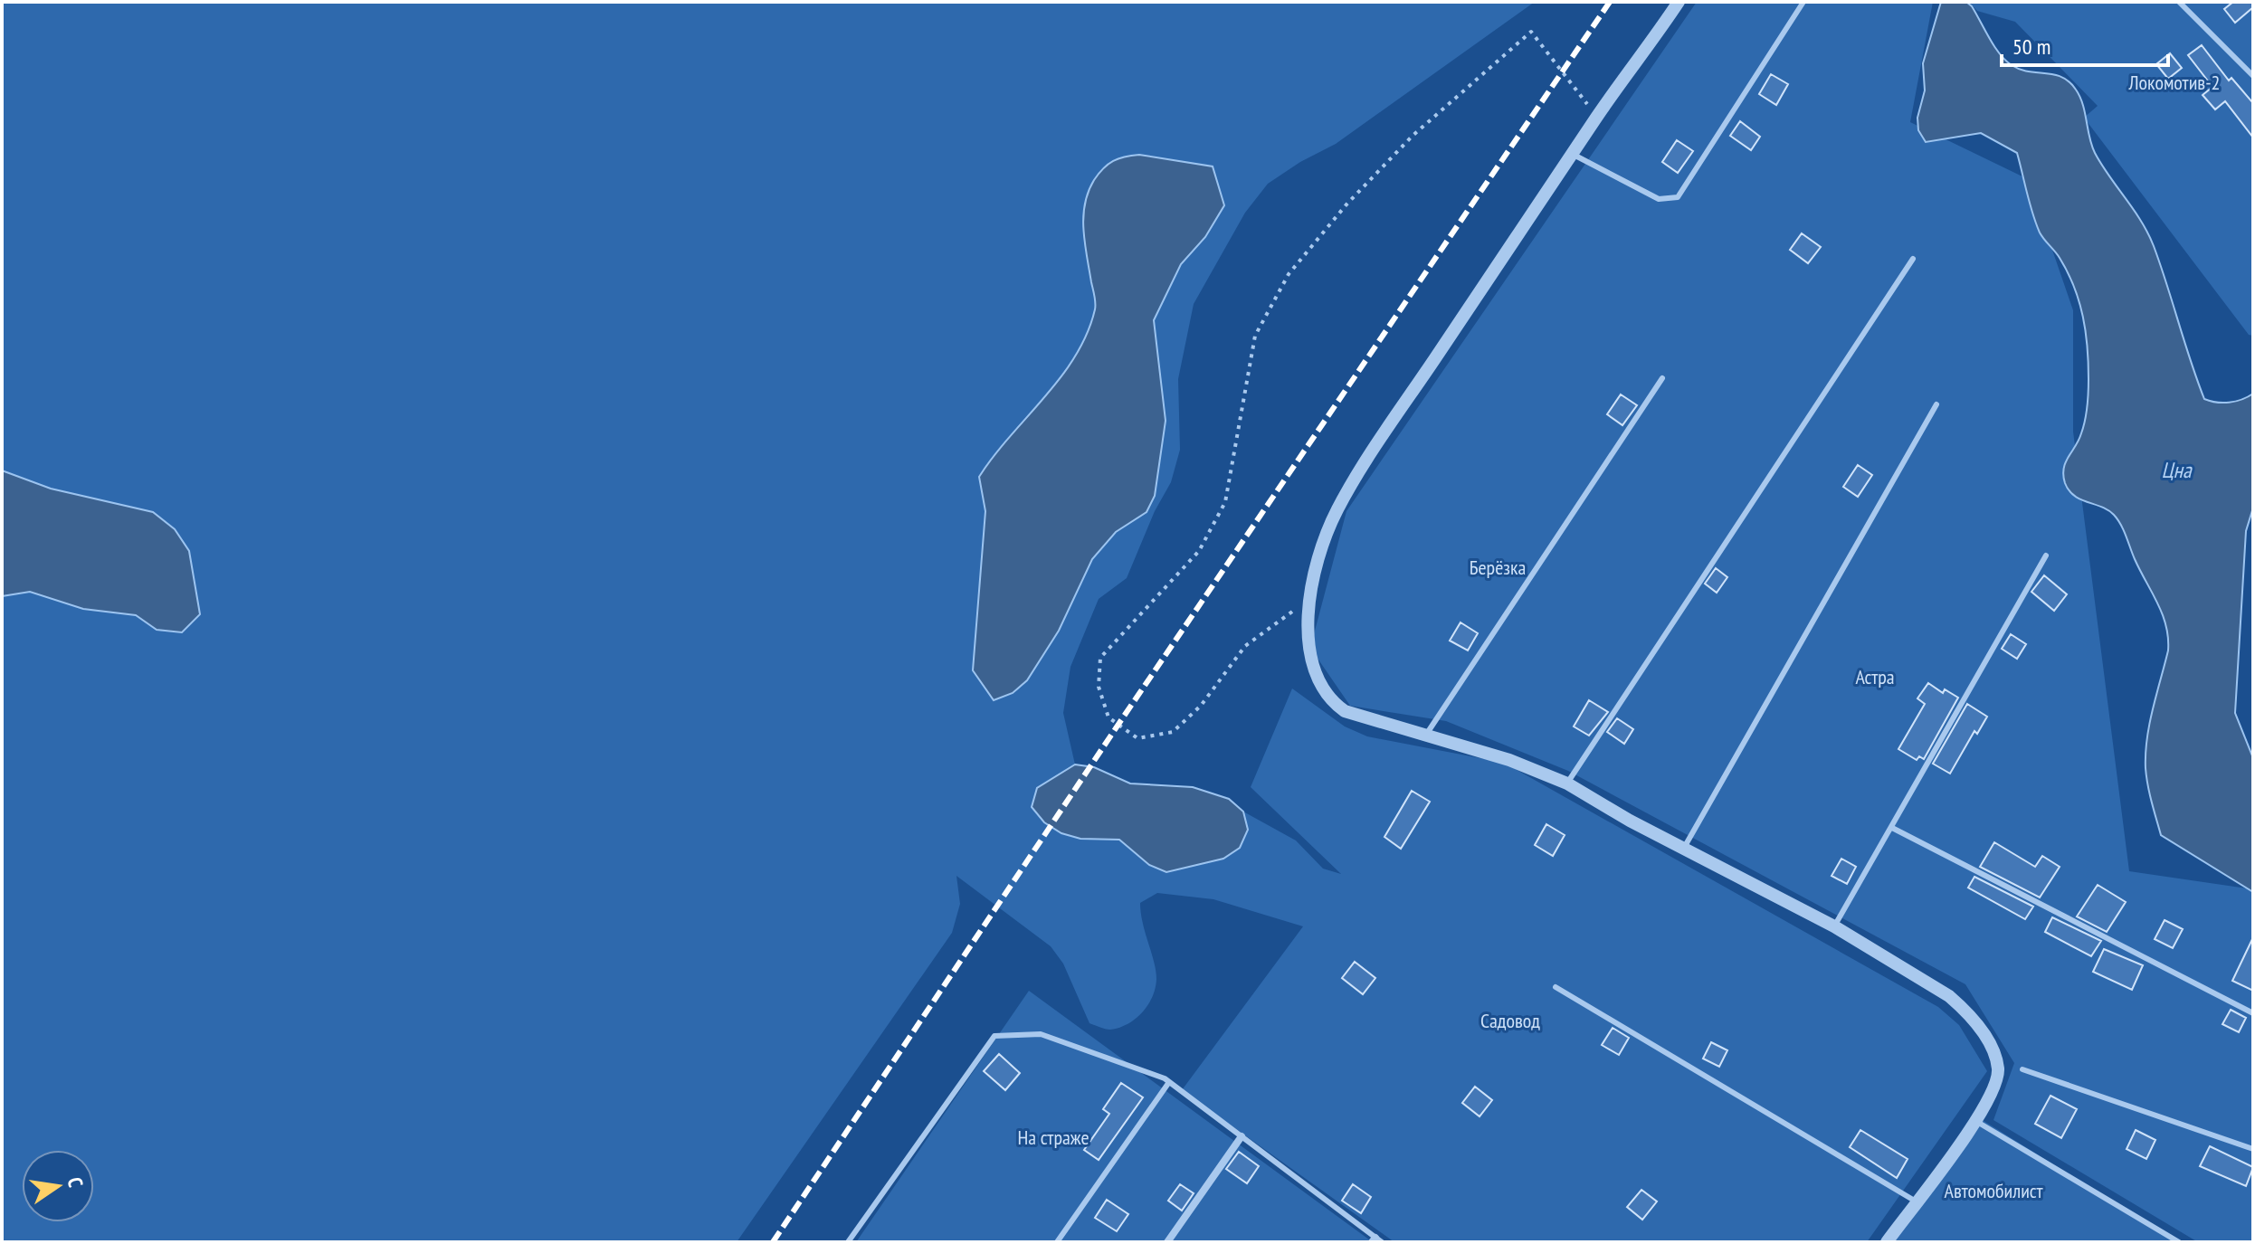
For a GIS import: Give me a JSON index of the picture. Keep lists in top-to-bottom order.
{
  "water": ["Цна"],
  "parks": [
    "Локомотив-2",
    "Берёзка",
    "Астра",
    "Садовод",
    "На страже",
    "Автомобилист"
  ],
  "scale_bar": "50 m",
  "north": "right"
}
